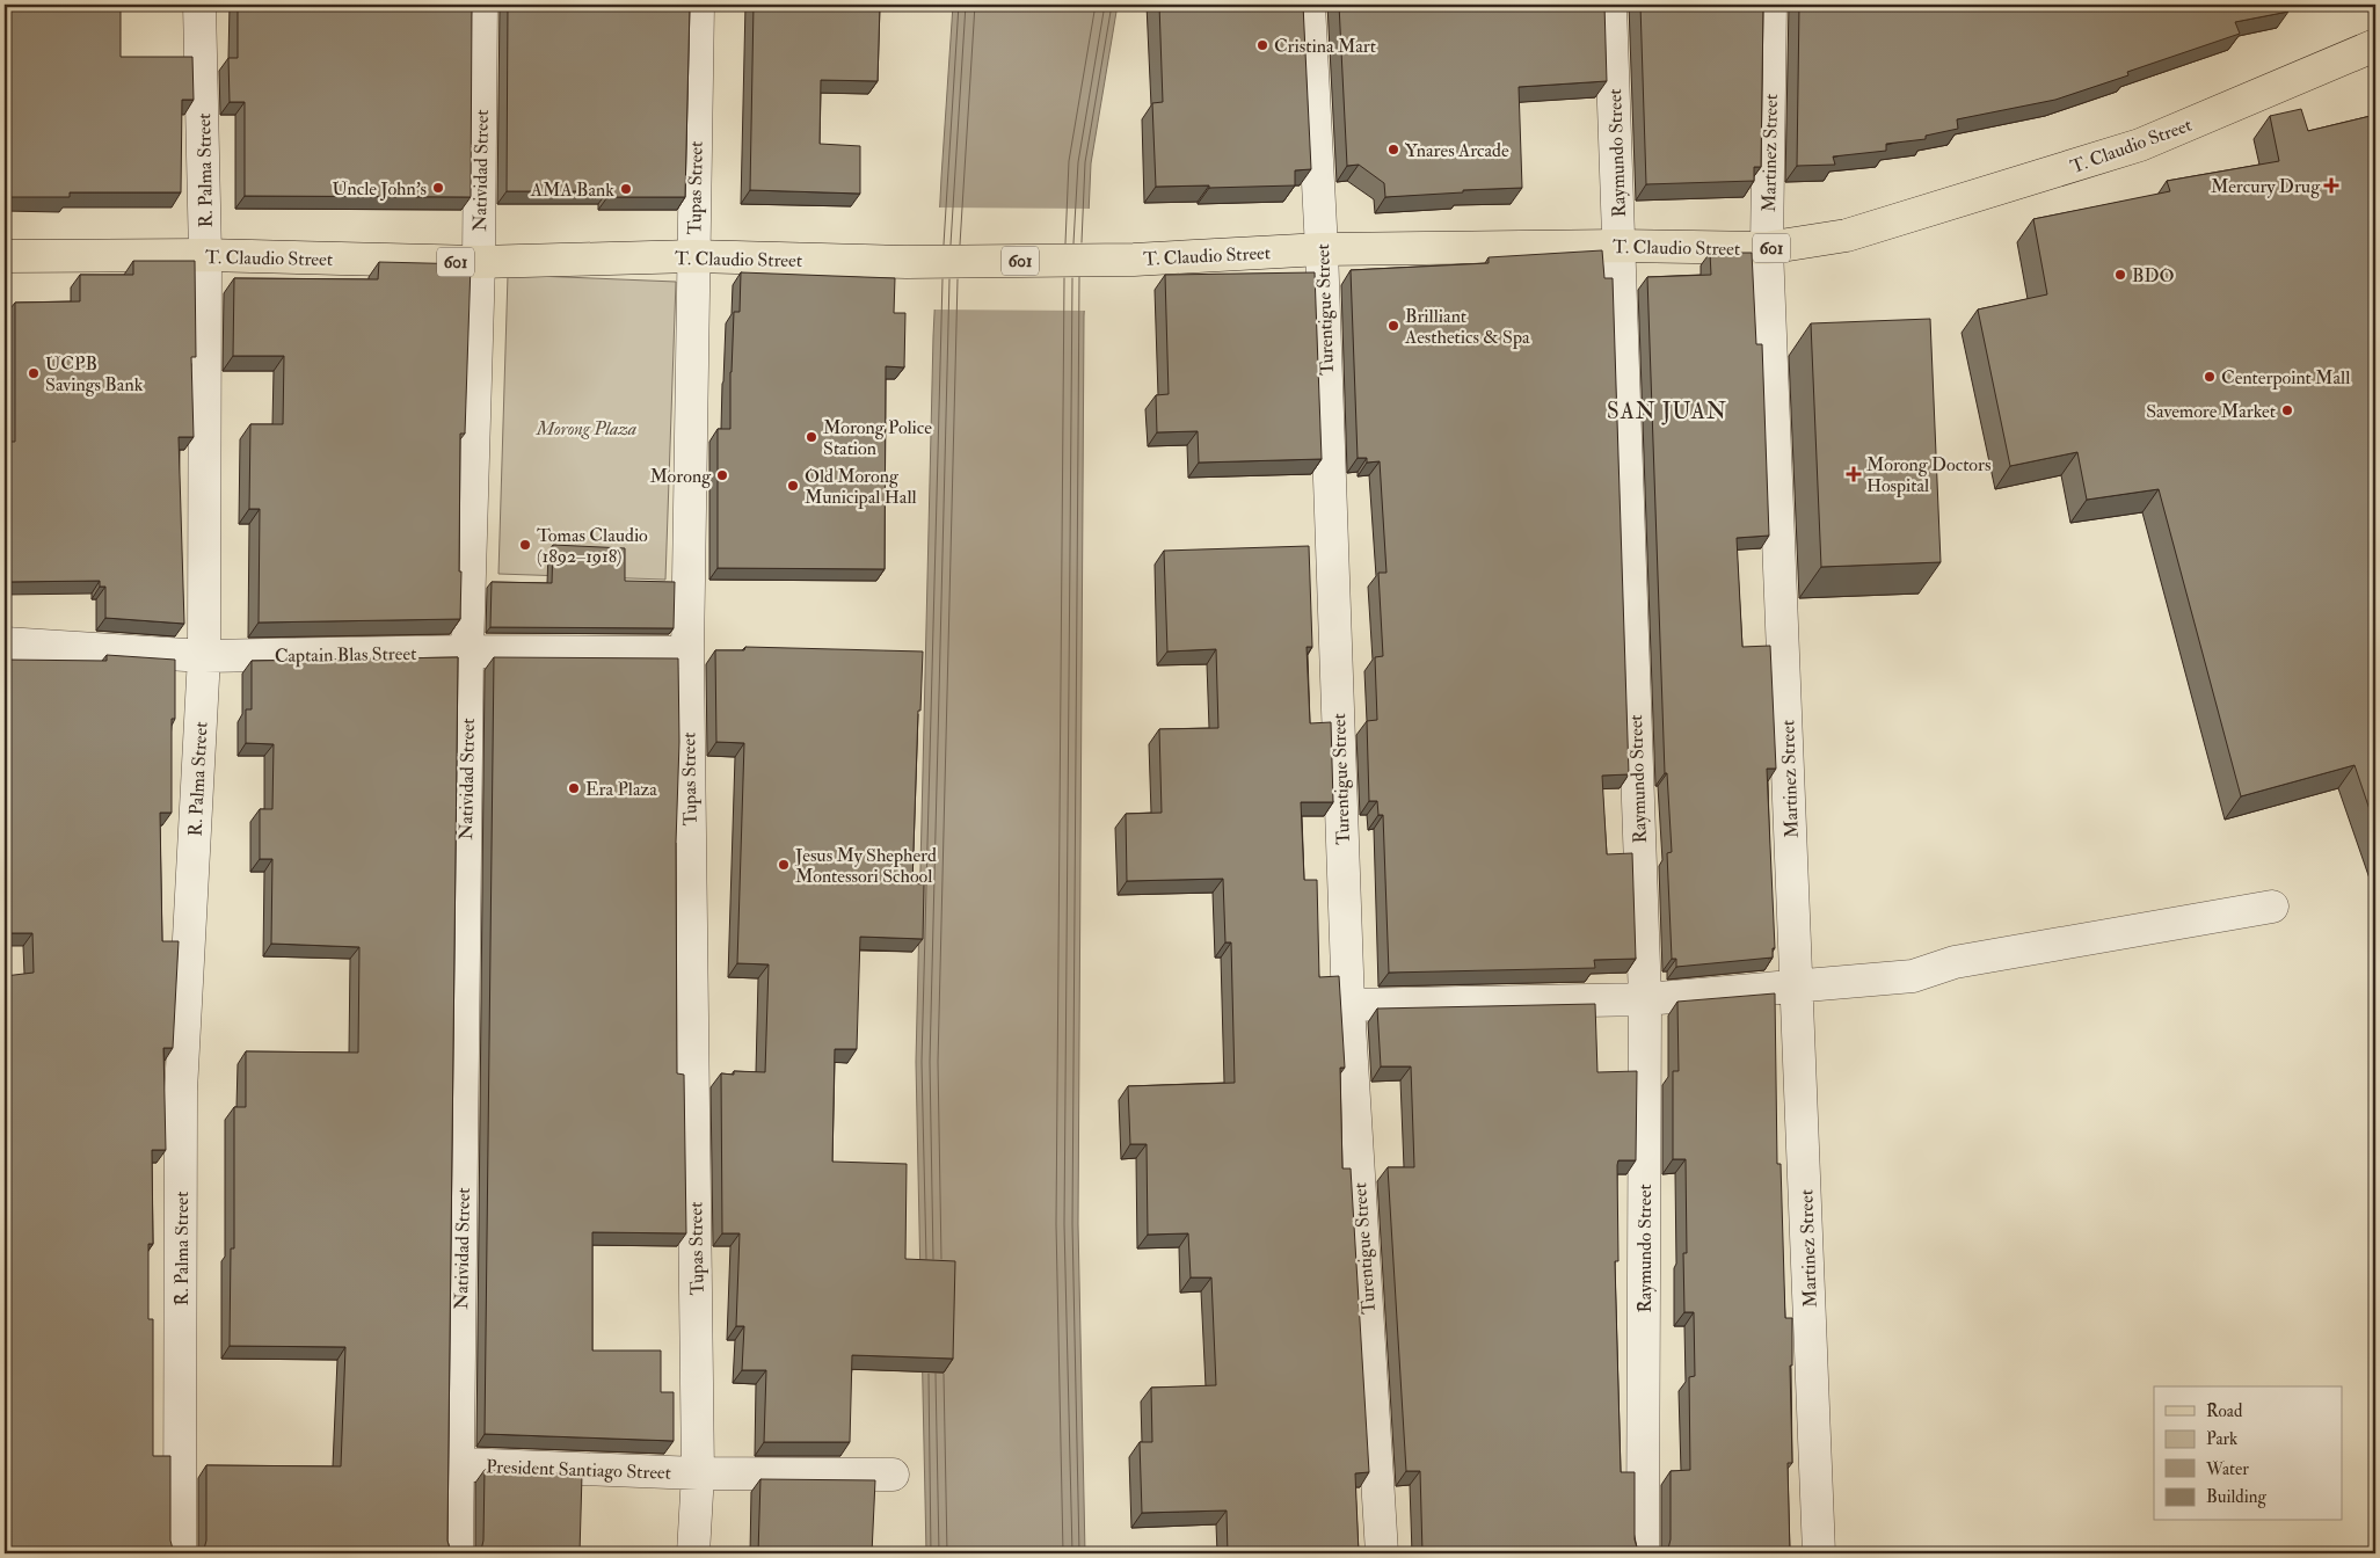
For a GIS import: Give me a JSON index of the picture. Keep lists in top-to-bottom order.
{
  "streets": {
    "main road": ["T. Claudio Street", "601"],
    "street": [
      "Raymundo Street",
      "Martinez Street",
      "R. Palma Street",
      "Natividad Street",
      "Tupas Street",
      "Turentigue Street",
      "Captain Blas Street",
      "President Santiago Street"
    ]
  },
  "crossings": [
    ["T. Claudio Street", "Raymundo Street"],
    ["T. Claudio Street", "Martinez Street"],
    ["T. Claudio Street", "R. Palma Street"],
    ["T. Claudio Street", "Natividad Street"],
    ["T. Claudio Street", "Tupas Street"],
    ["T. Claudio Street", "Turentigue Street"],
    ["R. Palma Street", "Captain Blas Street"],
    ["Natividad Street", "Captain Blas Street"],
    ["Natividad Street", "President Santiago Street"],
    ["Tupas Street", "Captain Blas Street"],
    ["Tupas Street", "President Santiago Street"]
  ],
  "districts": ["SAN JUAN"],
  "parks": ["Morong Plaza"],
  "places": {
    "other": [
      "Cristina Mart",
      "Ynares Arcade",
      "Uncle John's",
      "AMA Bank",
      "BDO",
      "Brilliant Aesthetics & Spa",
      "UCPB Savings Bank",
      "Centerpoint Mall",
      "Savemore Market",
      "Morong Police Station",
      "Morong",
      "Old Morong Municipal Hall",
      "Tomas Claudio (1892–1918)",
      "Era Plaza",
      "Jesus My Shepherd Montessori School"
    ],
    "health": ["Mercury Drug", "Morong Doctors Hospital"]
  },
  "legend": [
    "Road",
    "Park",
    "Water",
    "Building"
  ]
}
